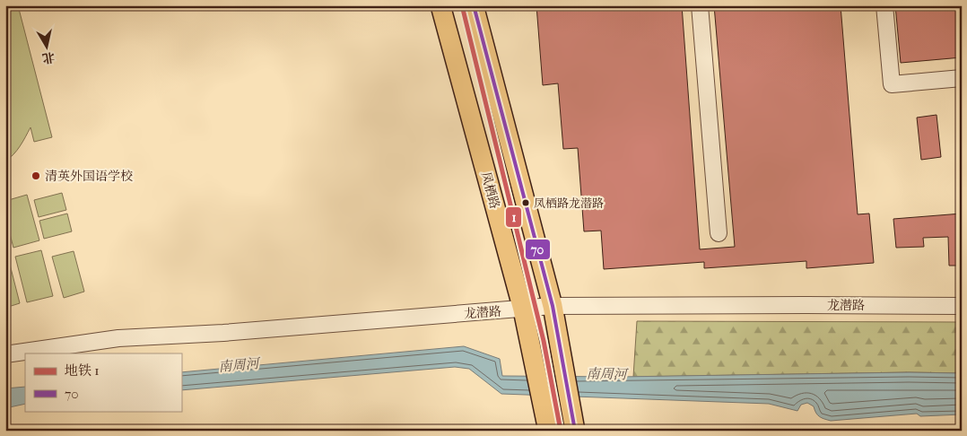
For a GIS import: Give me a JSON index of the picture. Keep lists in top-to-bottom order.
{
  "streets": {
    "main road": ["凤栖路"],
    "street": ["龙潜路"]
  },
  "crossings": [
    ["凤栖路", "龙潜路"]
  ],
  "water": ["南周河"],
  "places": ["清英外国语学校", "凤栖路龙潜路"],
  "lines": ["metro line 1", "transit line 70"],
  "legend": ["地铁 1", "70"],
  "north": "bottom"
}
